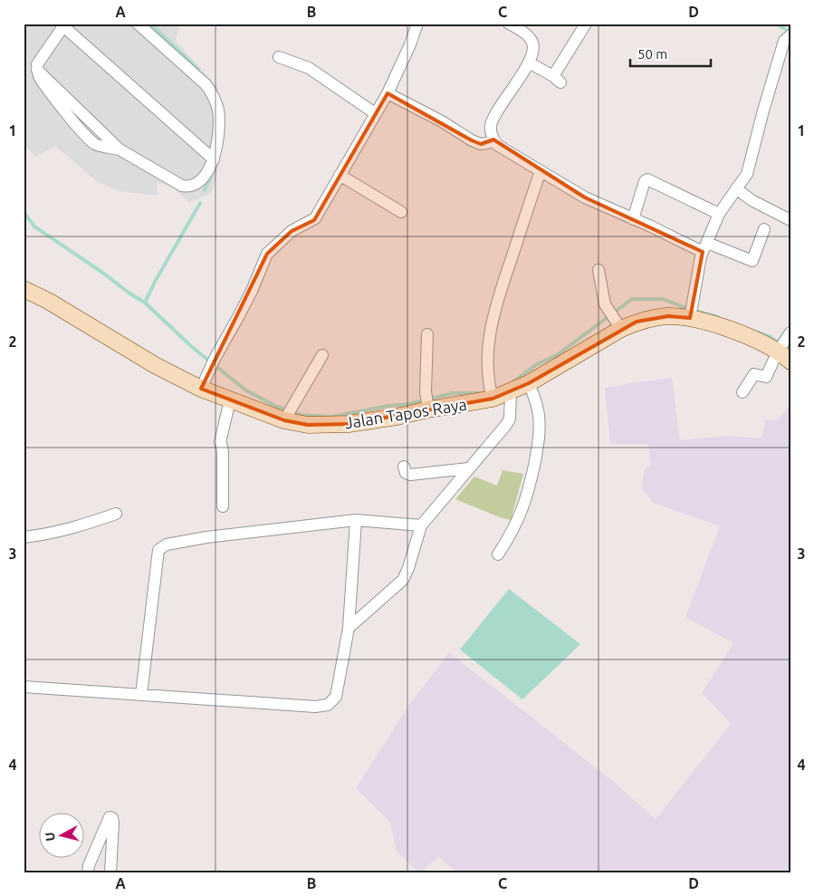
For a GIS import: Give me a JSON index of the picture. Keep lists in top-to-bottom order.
{
  "streets": {
    "main road": ["Jalan Tapos Raya"]
  },
  "scale_bar": "50 m",
  "north": "left",
  "grid": {
    "columns": [
      "A",
      "B",
      "C",
      "D"
    ],
    "rows": [
      "1",
      "2",
      "3",
      "4"
    ]
  }
}
